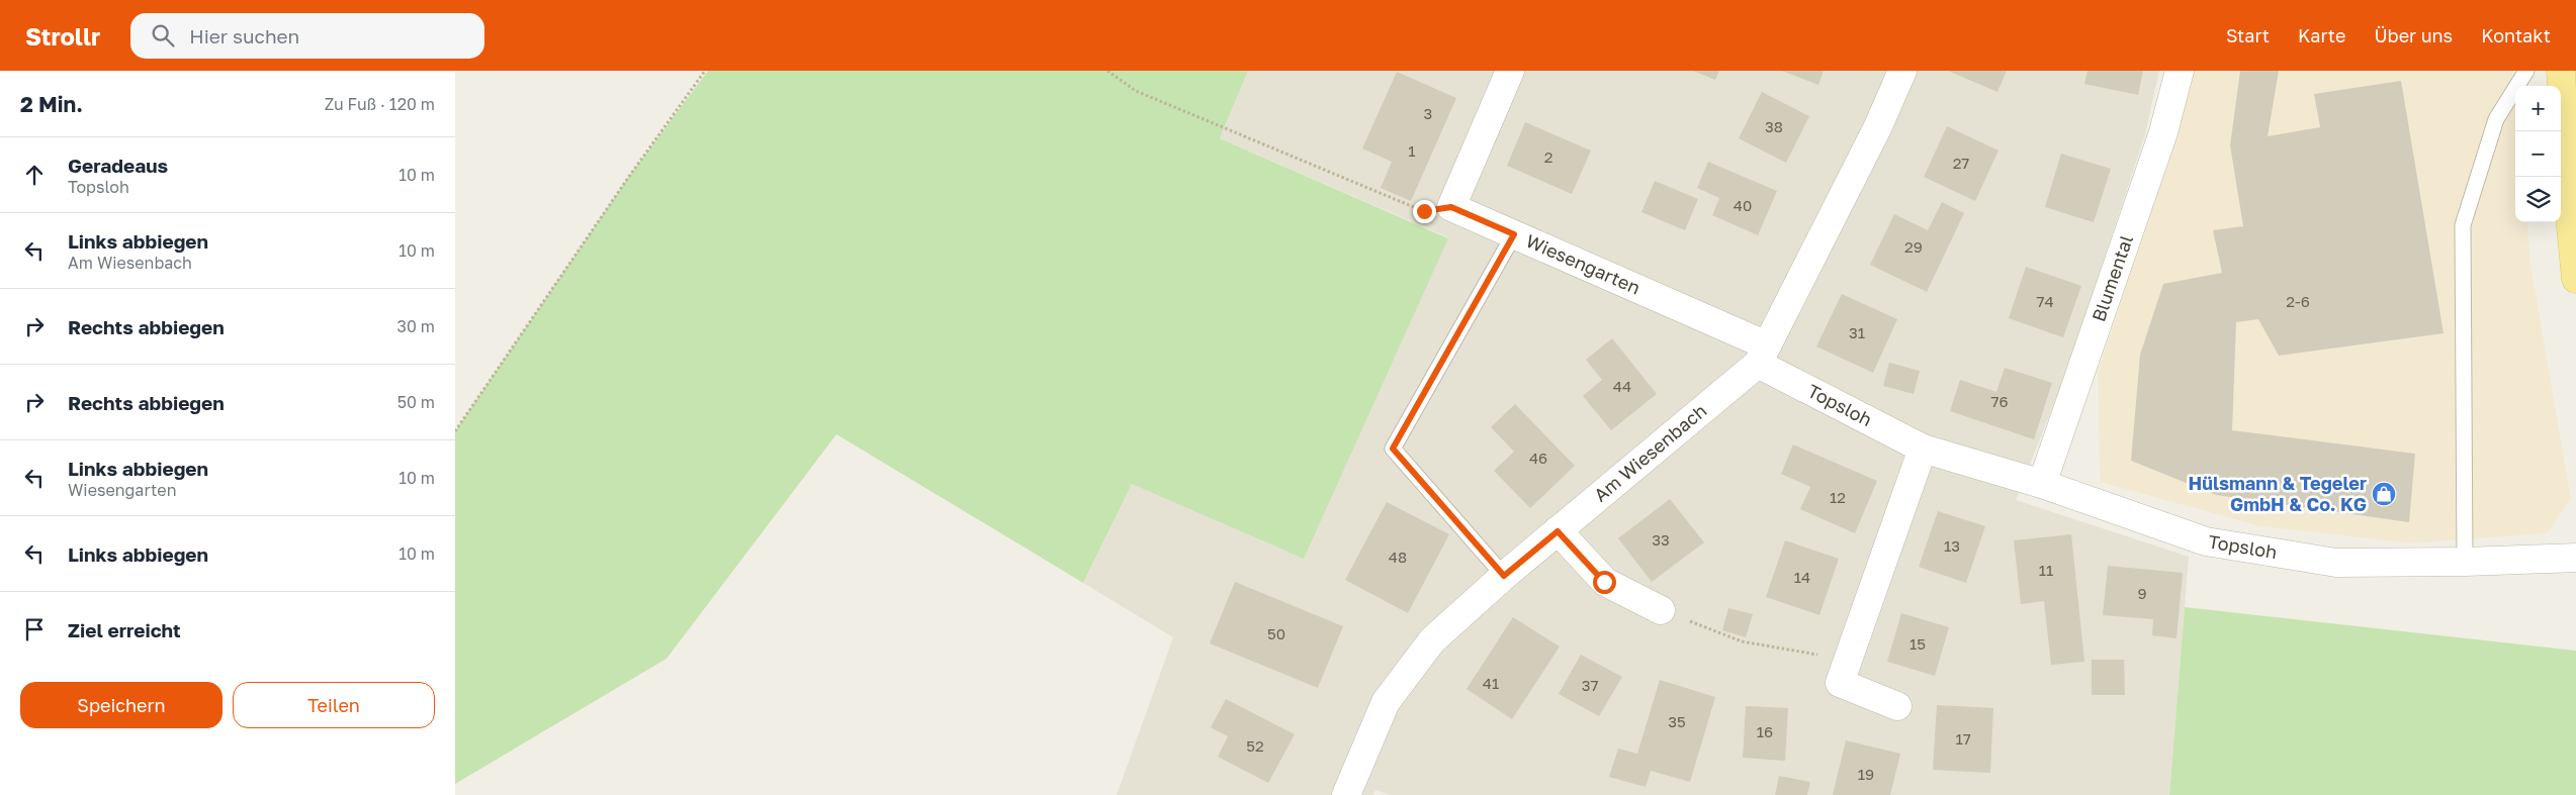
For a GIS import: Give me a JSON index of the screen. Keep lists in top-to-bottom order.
{
  "streets": {
    "street": [
      "Wiesengarten",
      "Blumental",
      "Topsloh",
      "Am Wiesenbach"
    ]
  },
  "crossings": [
    ["Wiesengarten", "Topsloh"],
    ["Wiesengarten", "Am Wiesenbach"],
    ["Blumental", "Topsloh"],
    ["Topsloh", "Am Wiesenbach"]
  ],
  "places": {
    "shop": ["Hülsmann & Tegeler GmbH & Co. KG"]
  },
  "house_numbers": [
    "3",
    "38",
    "1",
    "2",
    "27",
    "40",
    "29",
    "74",
    "2-6",
    "31",
    "44",
    "76",
    "46",
    "12",
    "33",
    "13",
    "48",
    "11",
    "14",
    "9",
    "50",
    "15",
    "41",
    "37",
    "35",
    "16",
    "17",
    "52",
    "19"
  ],
  "page": {
    "header": "Strollr",
    "search": "Hier suchen",
    "nav": [
      "Start",
      "Karte",
      "Über uns",
      "Kontakt"
    ],
    "heading": ["2 Min.", "Zu Fuß · 120 m"],
    "map_buttons": ["+", "−"],
    "list": [
      ["Geradeaus", "Topsloh", "10 m"],
      ["Links abbiegen", "Am Wiesenbach", "10 m"],
      ["Rechts abbiegen", "30 m"],
      ["Rechts abbiegen", "50 m"],
      ["Links abbiegen", "Wiesengarten", "10 m"],
      ["Links abbiegen", "10 m"],
      "Ziel erreicht"
    ],
    "buttons": ["Speichern", "Teilen"]
  }
}
